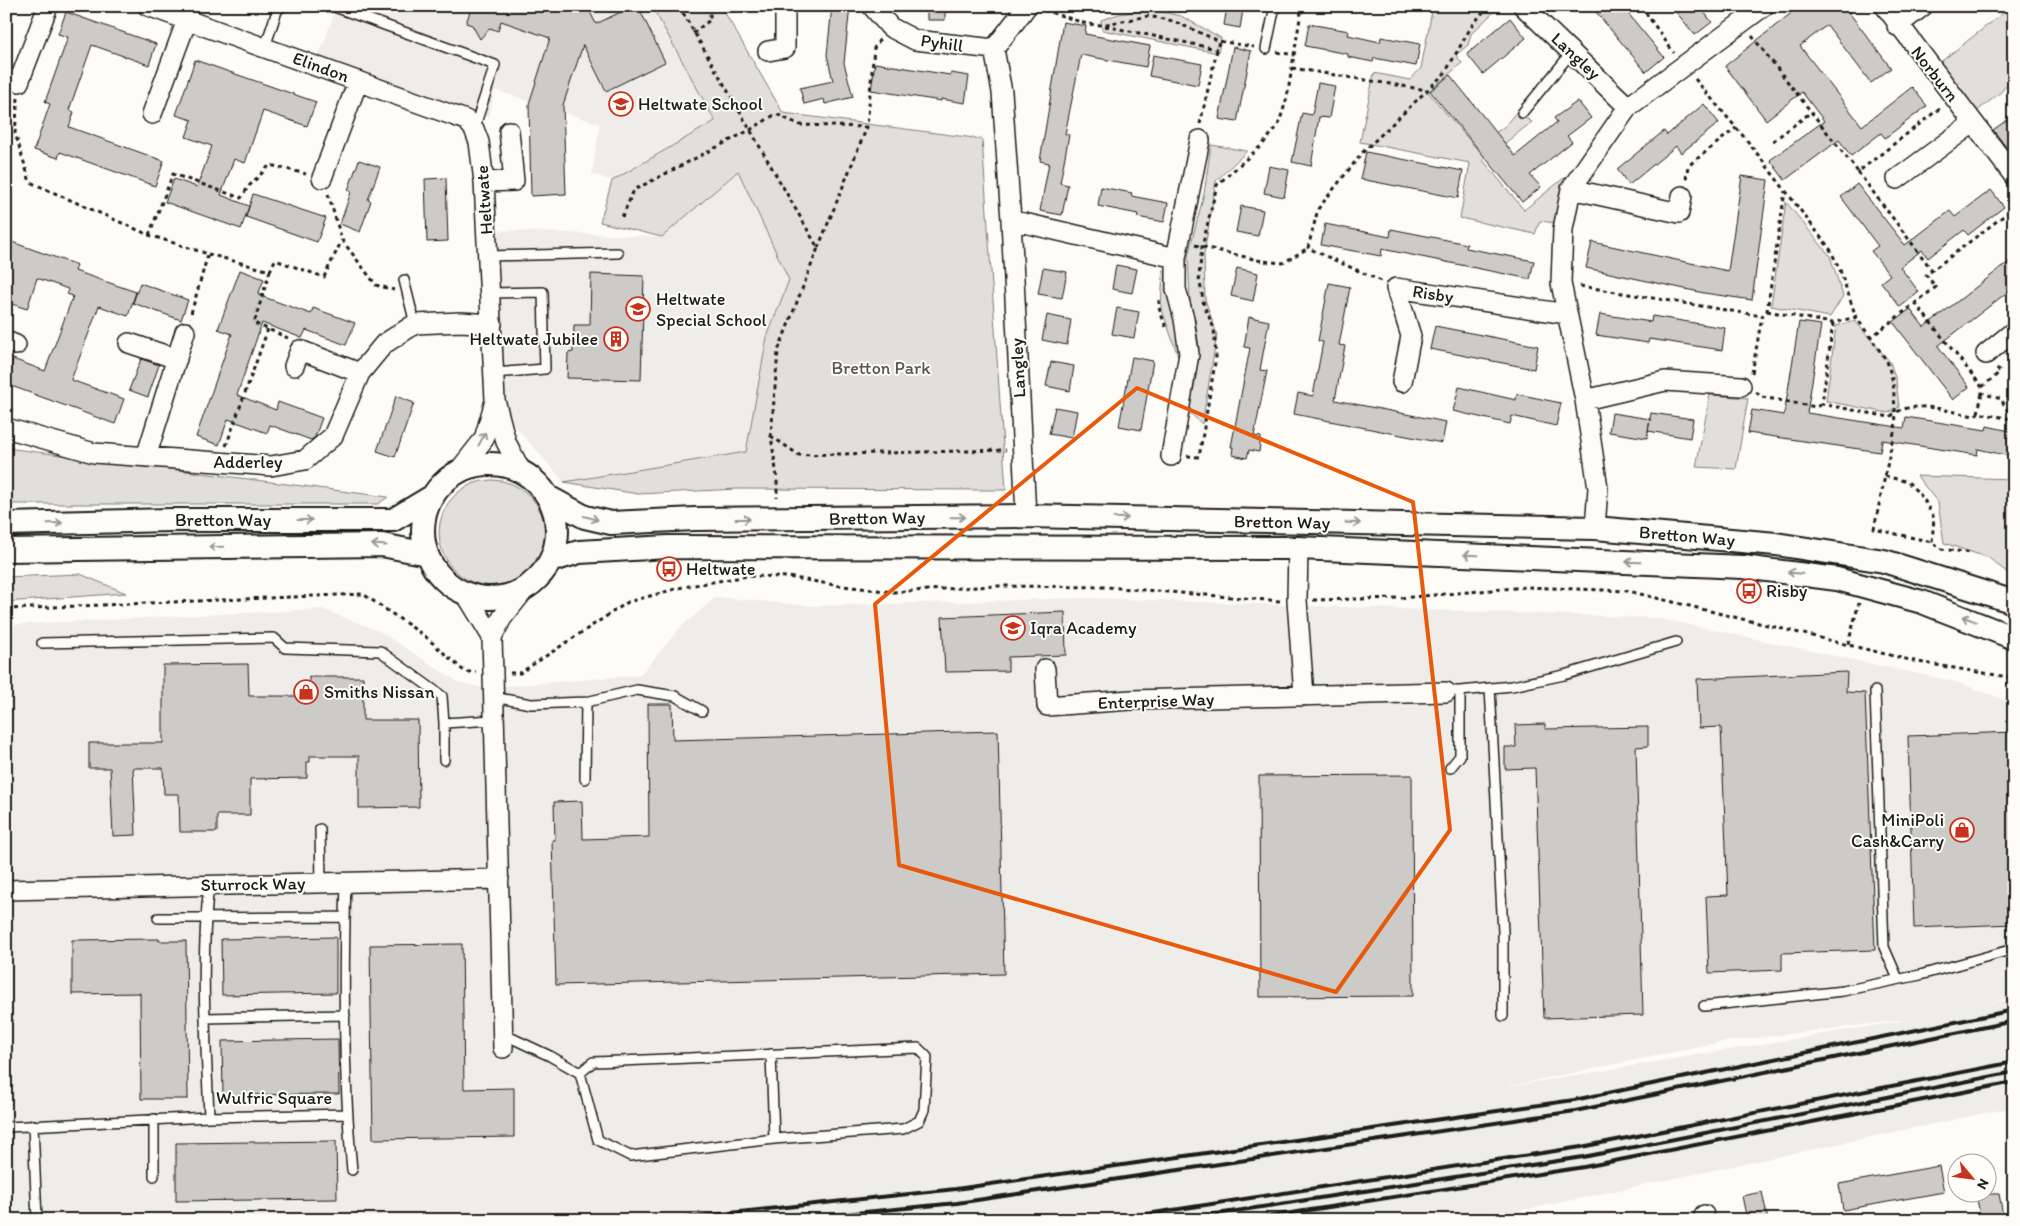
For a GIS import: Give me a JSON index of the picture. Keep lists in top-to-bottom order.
{
  "streets": {
    "street": [
      "Pyhill",
      "Langley",
      "Elindon",
      "Norburn",
      "Heltwate",
      "Risby",
      "Adderley",
      "Bretton Way",
      "Enterprise Way",
      "Sturrock Way"
    ],
    "lane": ["Wulfric Square"]
  },
  "crossings": [
    ["Pyhill", "Langley"],
    ["Langley", "Bretton Way"],
    ["Heltwate", "Bretton Way"],
    ["Sturrock Way", "Wulfric Square"]
  ],
  "parks": ["Bretton Park"],
  "places": {
    "school or university": ["Heltwate School", "Heltwate Special School", "Iqra Academy"],
    "building": ["Heltwate Jubilee"],
    "bus stop": ["Heltwate", "Risby"],
    "shop": ["Smiths Nissan", "MiniPoli Cash&Carry"]
  },
  "north": "bottom right"
}
